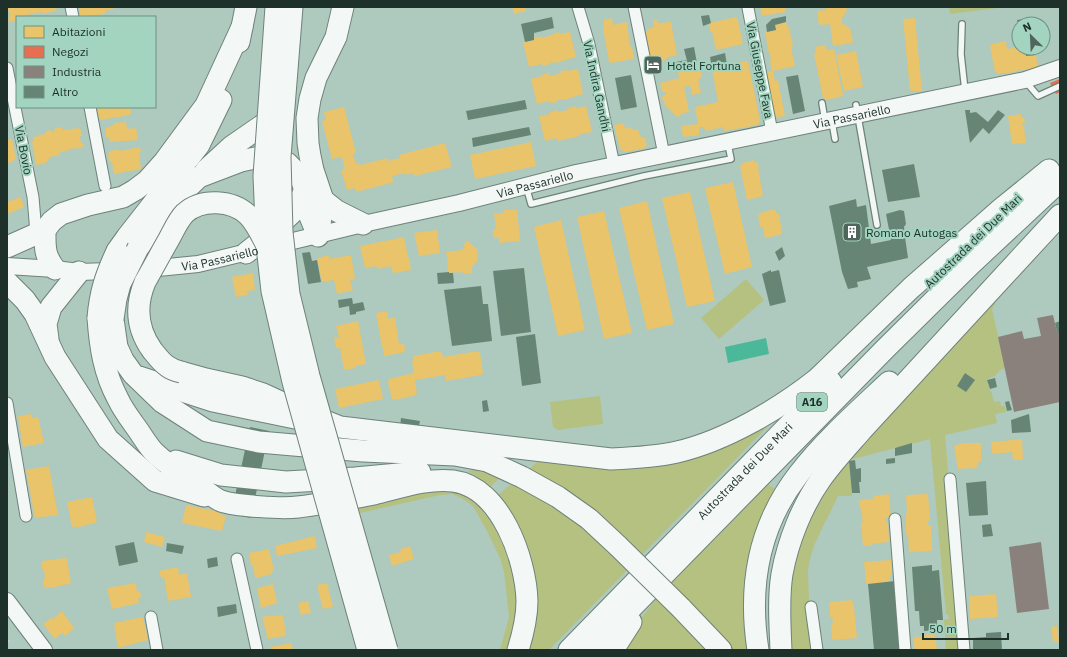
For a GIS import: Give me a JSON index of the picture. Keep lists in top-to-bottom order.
{
  "streets": {
    "highway": ["Autostrada dei Due Mari", "A16"],
    "street": [
      "Via Giuseppe Fava",
      "Via Indira Gandhi",
      "Via Passariello",
      "Via Bovio"
    ]
  },
  "crossings": [
    ["Via Giuseppe Fava", "Via Passariello"],
    ["Via Indira Gandhi", "Via Passariello"]
  ],
  "places": {
    "hotel": ["Hotel Fortuna"],
    "building": ["Romano Autogas"]
  },
  "legend": [
    "Abitazioni",
    "Negozi",
    "Industria",
    "Altro"
  ],
  "scale_bar": "50 m",
  "north": "top left"
}
